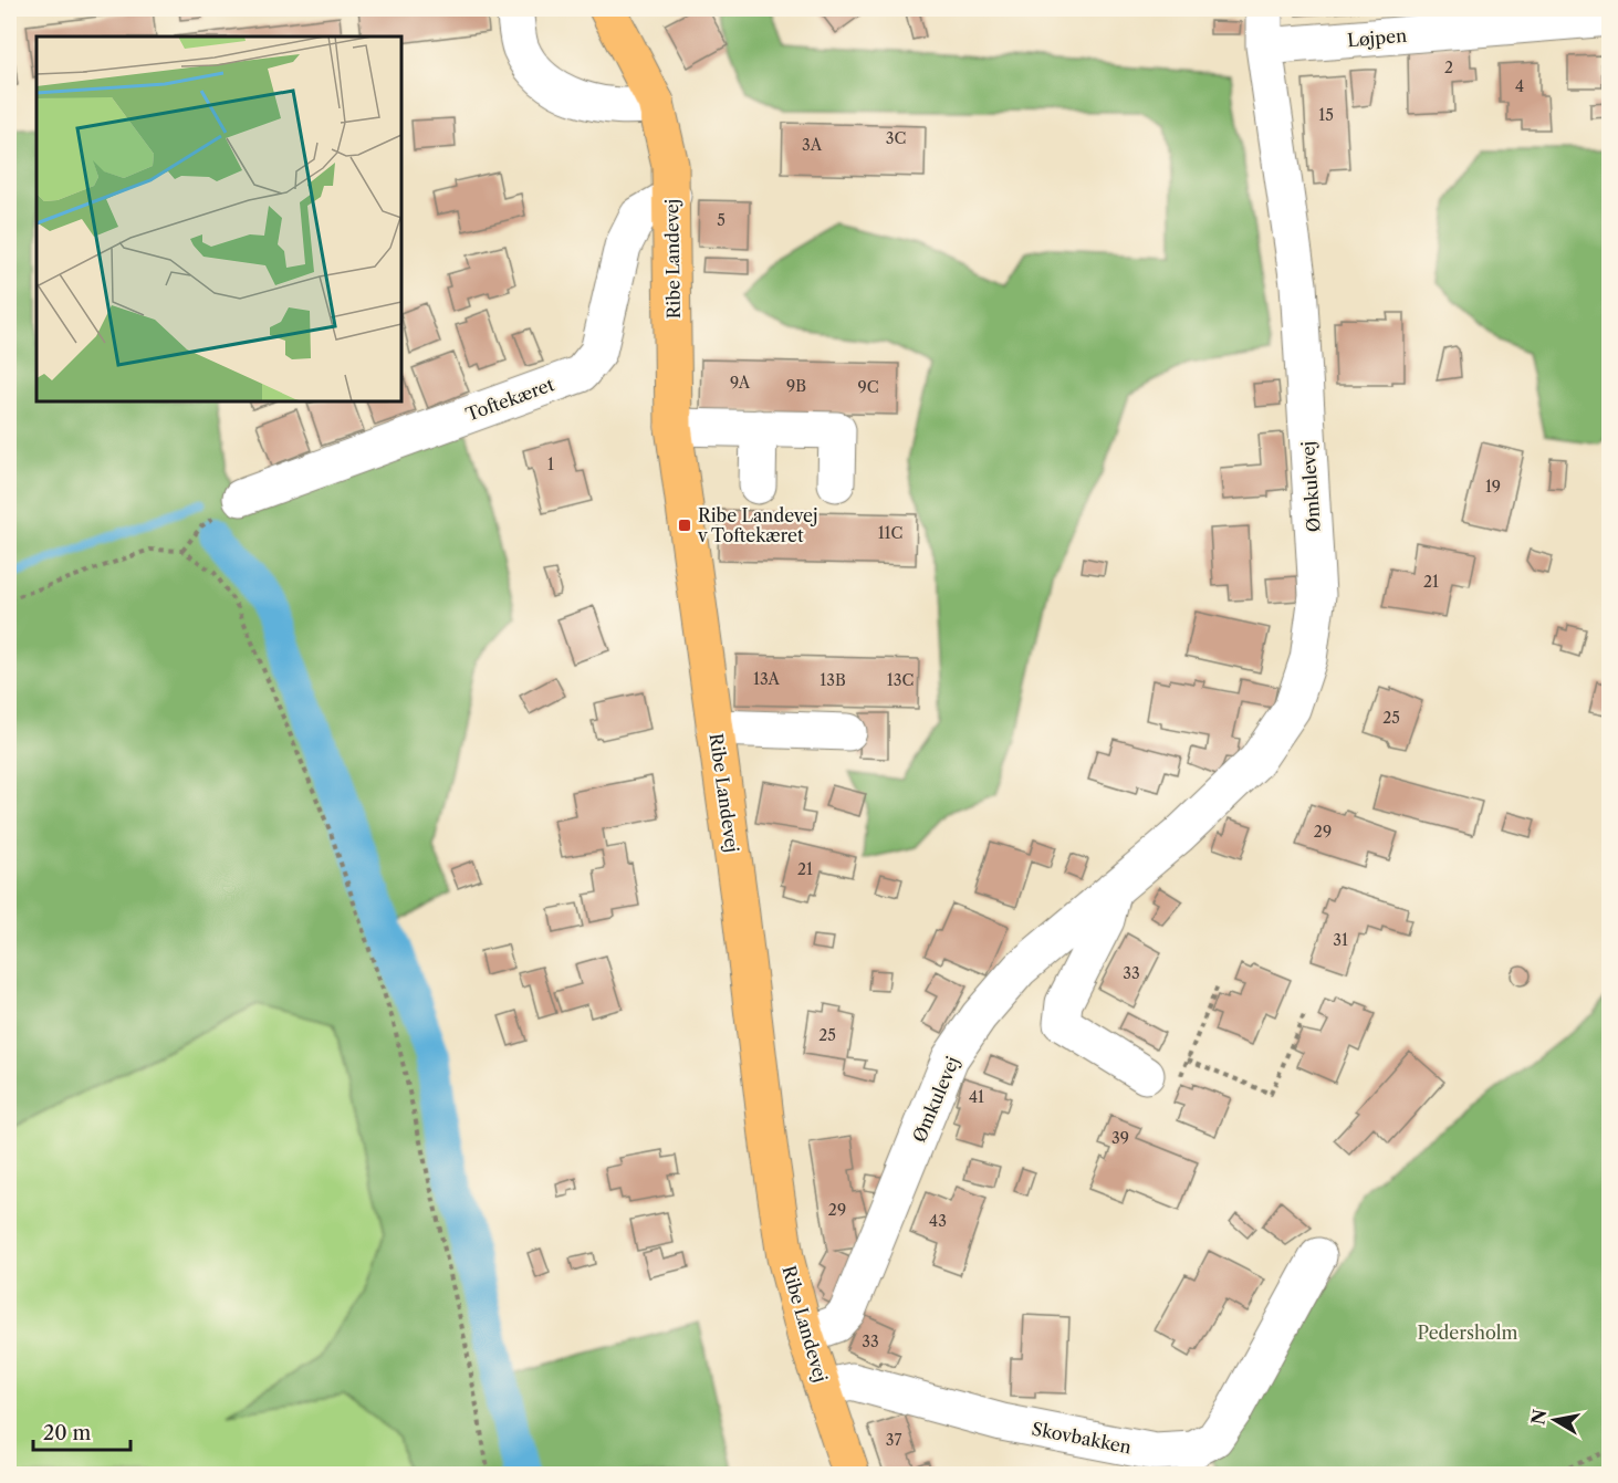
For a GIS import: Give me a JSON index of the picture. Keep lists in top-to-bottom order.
{
  "streets": {
    "main road": ["Ribe Landevej"],
    "street": [
      "Løjpen",
      "Toftekæret",
      "Ømkulevej",
      "Skovbakken"
    ]
  },
  "crossings": [
    ["Løjpen", "Ømkulevej"],
    ["Ribe Landevej", "Toftekæret"],
    ["Ribe Landevej", "Ømkulevej"],
    ["Ribe Landevej", "Skovbakken"]
  ],
  "parks": ["Pedersholm"],
  "places": {
    "transit": ["Ribe Landevej v Toftekæret"]
  },
  "house_numbers": [
    "2",
    "4",
    "15",
    "3C",
    "3A",
    "5",
    "9A",
    "9B",
    "9C",
    "1",
    "19",
    "11C",
    "21",
    "13A",
    "13B",
    "13C",
    "25",
    "29",
    "21",
    "31",
    "33",
    "25",
    "41",
    "39",
    "29",
    "43",
    "33",
    "37"
  ],
  "scale_bar": "20 m",
  "north": "left"
}
